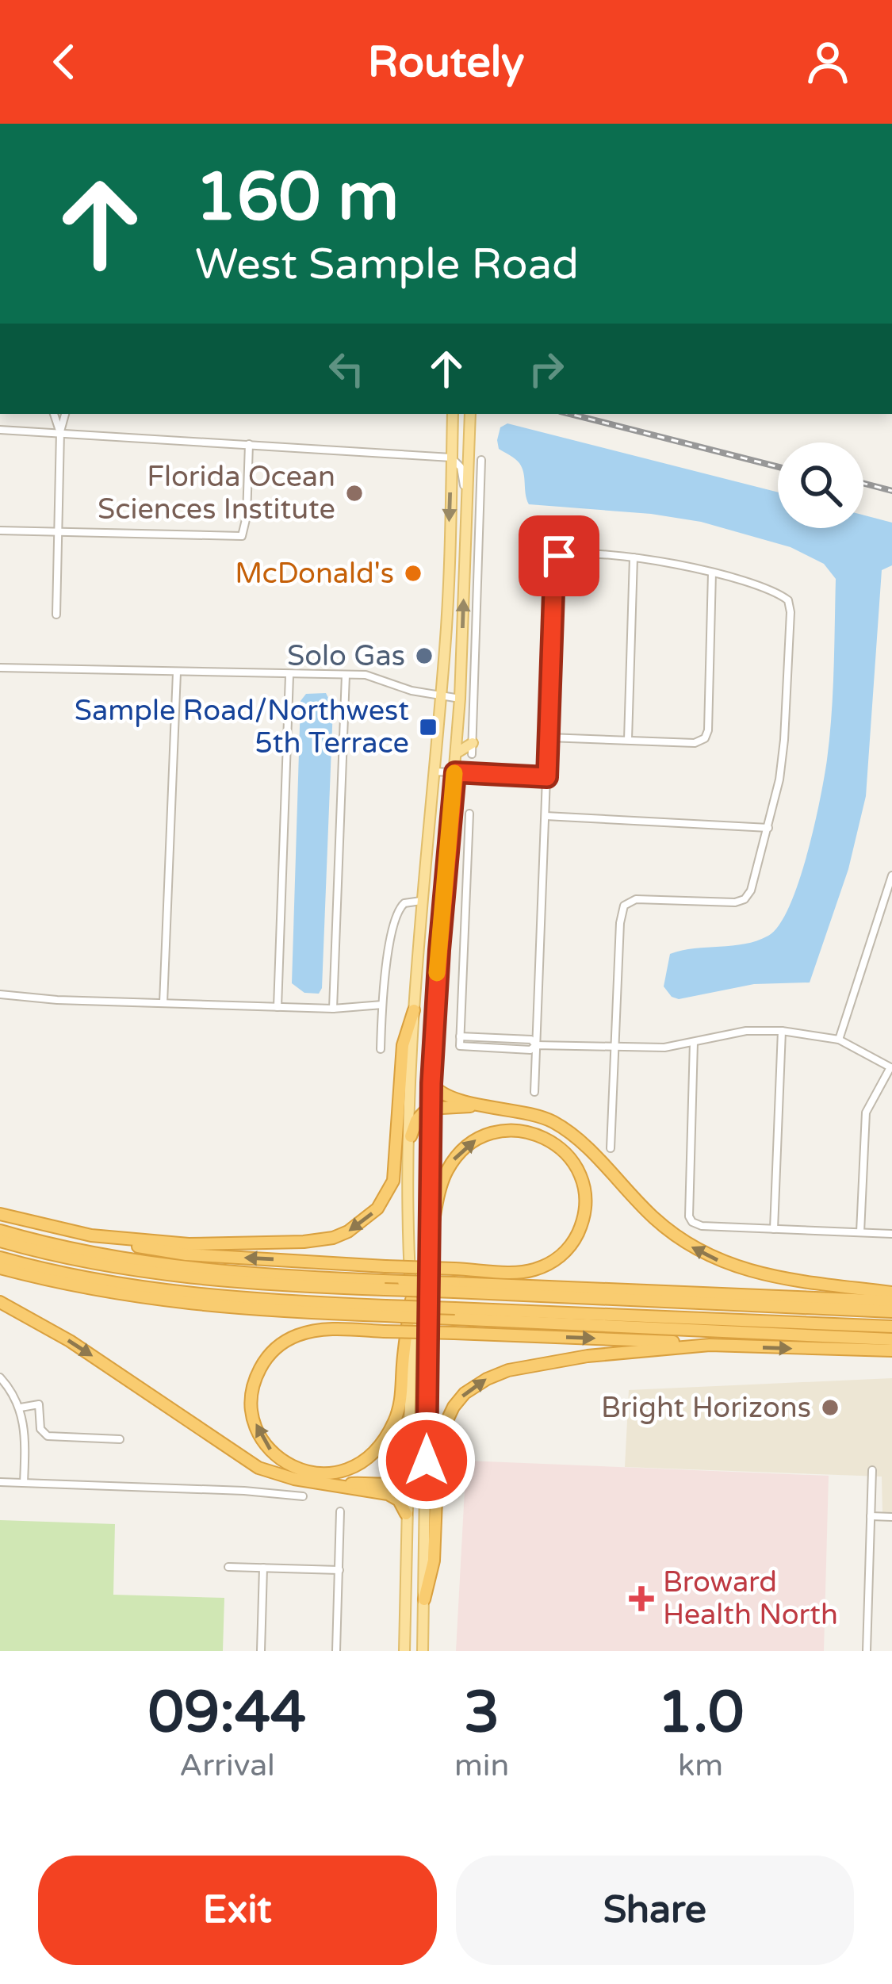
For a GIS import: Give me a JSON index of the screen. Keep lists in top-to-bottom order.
{
  "places": {
    "other": [
      "Florida Ocean Sciences Institute",
      "McDonald's",
      "Solo Gas",
      "Bright Horizons"
    ],
    "transit": ["Sample Road/Northwest 5th Terrace"],
    "health": ["Broward Health North"]
  },
  "page": {
    "header": "Routely",
    "turn": ["160 m", "West Sample Road"],
    "eta": [
      "09:44",
      "Arrival",
      "3",
      "min",
      "1.0",
      "km"
    ],
    "buttons": ["Exit", "Share"]
  }
}
